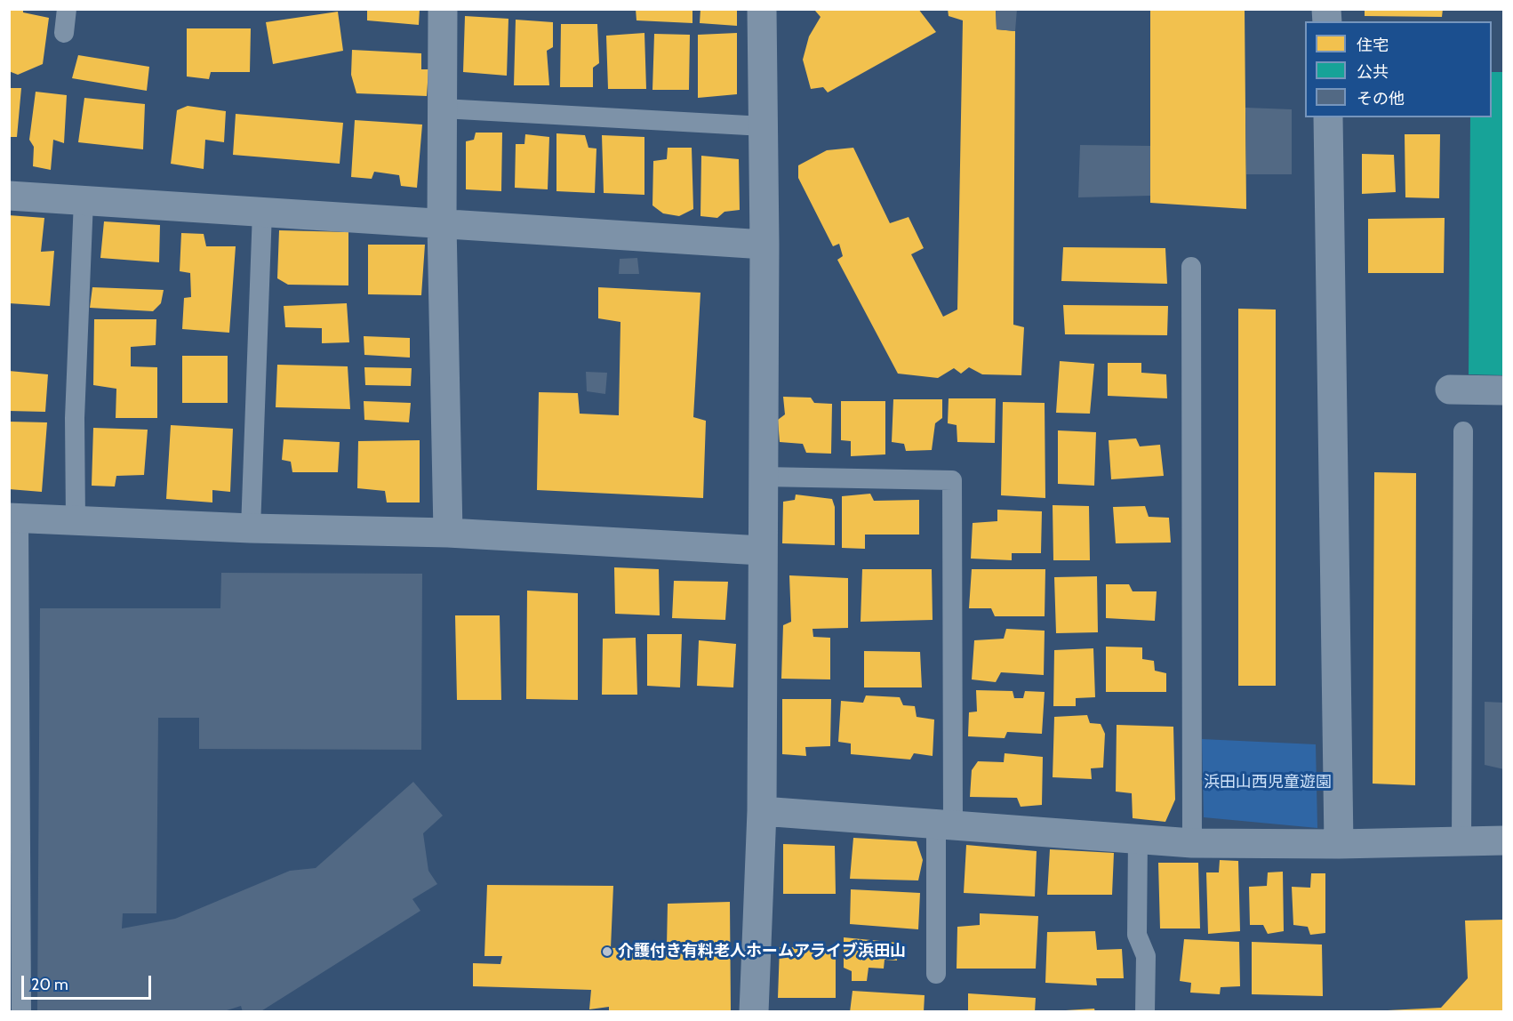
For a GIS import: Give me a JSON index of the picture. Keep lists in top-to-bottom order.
{
  "parks": ["浜田山西児童遊園"],
  "places": ["介護付き有料老人ホームアライブ浜田山"],
  "legend": ["住宅", "公共", "その他"],
  "scale_bar": "20 m"
}
